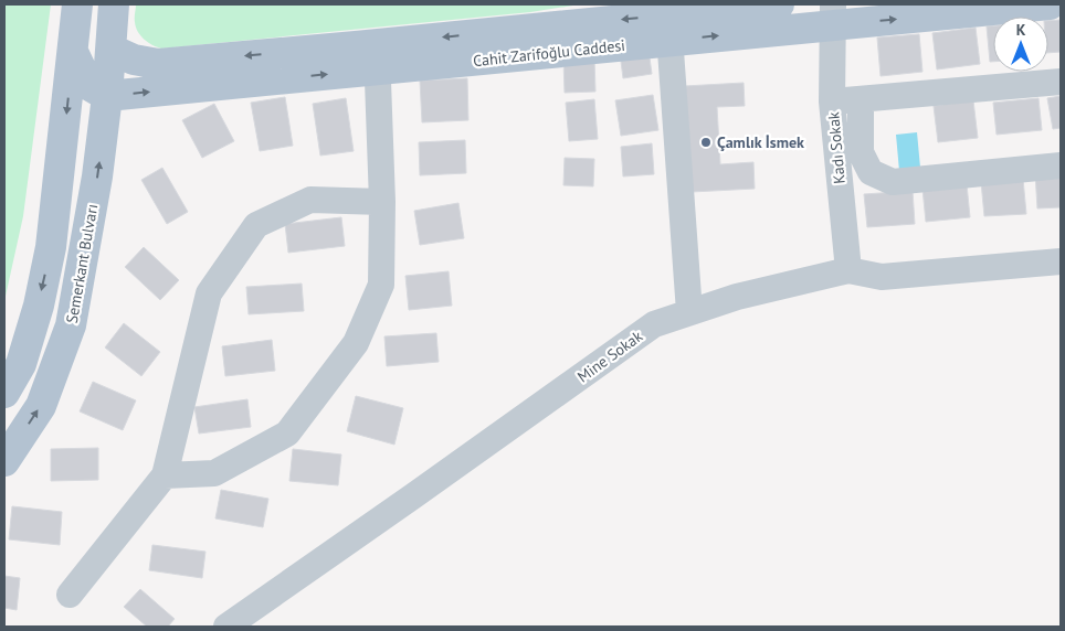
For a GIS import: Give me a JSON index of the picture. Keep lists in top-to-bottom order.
{
  "streets": {
    "main road": ["Cahit Zarifoğlu Caddesi", "Semerkant Bulvarı"],
    "street": ["Kadı Sokak", "Mine Sokak"]
  },
  "crossings": [
    ["Cahit Zarifoğlu Caddesi", "Kadı Sokak"],
    ["Cahit Zarifoğlu Caddesi", "Semerkant Bulvarı"],
    ["Kadı Sokak", "Mine Sokak"]
  ],
  "places": ["Çamlık İsmek"],
  "north": "top"
}
